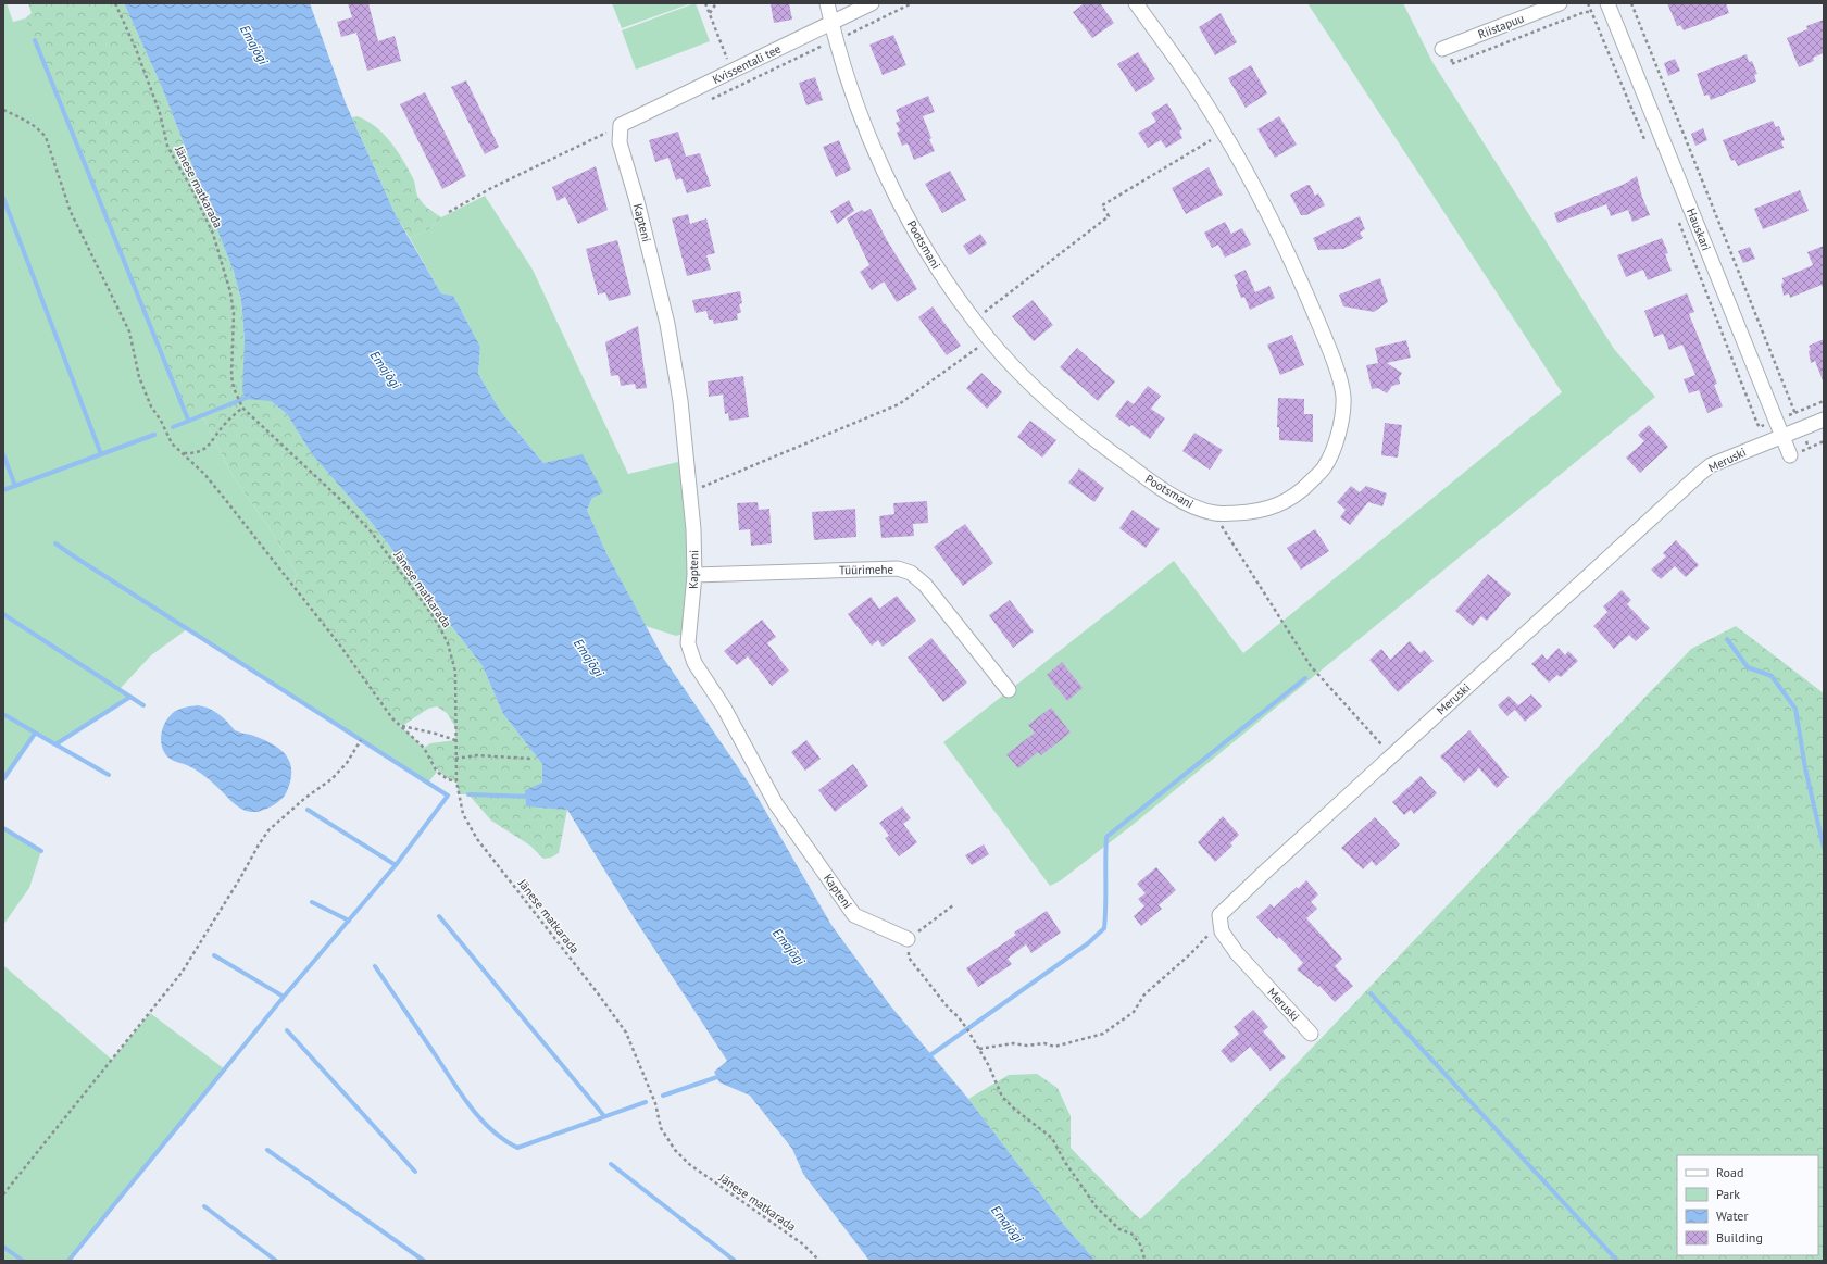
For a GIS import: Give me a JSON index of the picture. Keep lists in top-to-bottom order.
{
  "streets": {
    "street": [
      "Riistapuu",
      "Kvissentali tee",
      "Kapteni",
      "Hauskari",
      "Pootsmani",
      "Meruski",
      "Tüürimehe"
    ],
    "path": ["Jänese matkarada"]
  },
  "crossings": [
    ["Kvissentali tee", "Kapteni"],
    ["Kvissentali tee", "Pootsmani"],
    ["Kapteni", "Tüürimehe"],
    ["Hauskari", "Meruski"]
  ],
  "water": ["Emajõgi"],
  "legend": [
    "Road",
    "Park",
    "Water",
    "Building"
  ]
}
